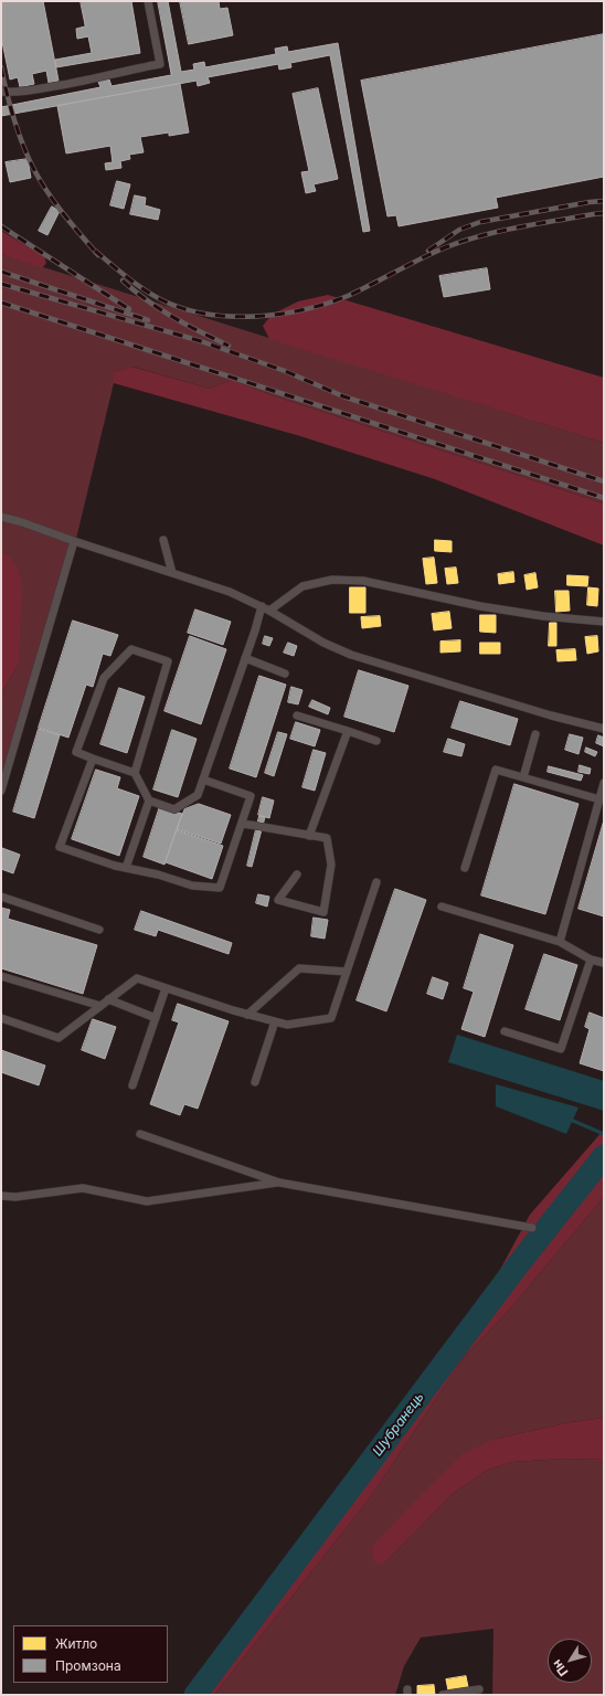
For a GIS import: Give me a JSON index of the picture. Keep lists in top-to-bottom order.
{
  "water": ["Шубранець"],
  "legend": ["Житло", "Промзона"],
  "north": "bottom left"
}
